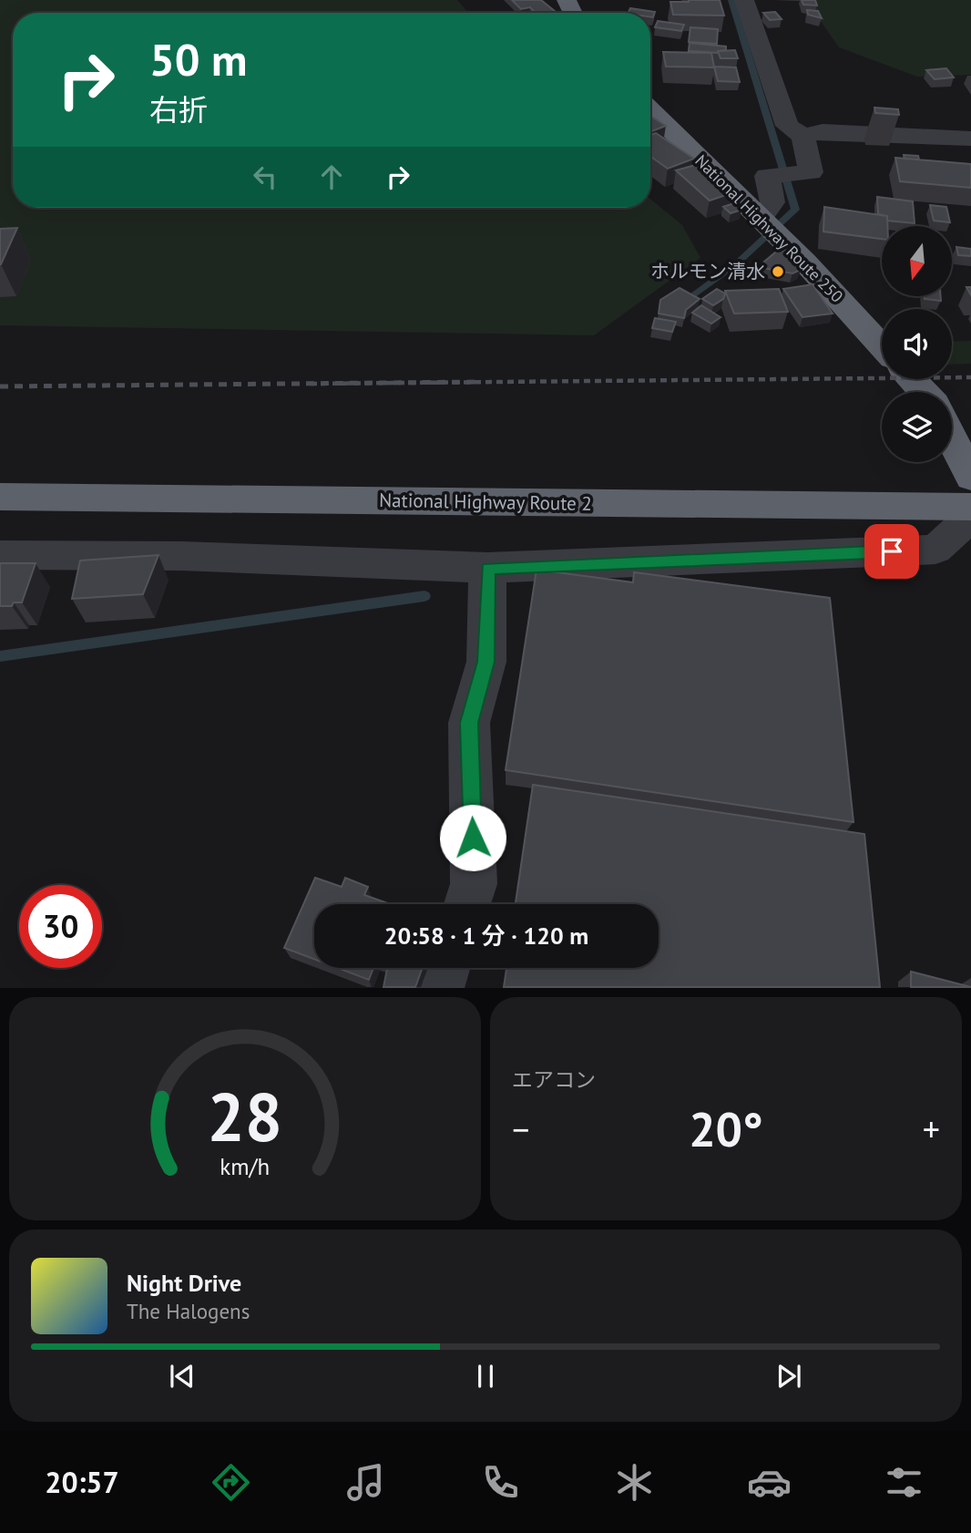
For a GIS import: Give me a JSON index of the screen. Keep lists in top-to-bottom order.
{
  "streets": {
    "highway": ["National Highway Route 250", "National Highway Route 2"]
  },
  "places": ["ホルモン清水"],
  "north": "bottom",
  "page": {
    "turn": ["50 m", "右折"],
    "limit": "30",
    "trip": "20:58 · 1 分 · 120 m",
    "tile": "エアコン",
    "heat": ["−", "20°", "+"],
    "song": ["Night Drive", "The Halogens"],
    "tabs": "20:57",
    "gauge": ["28", "km/h"]
  }
}
